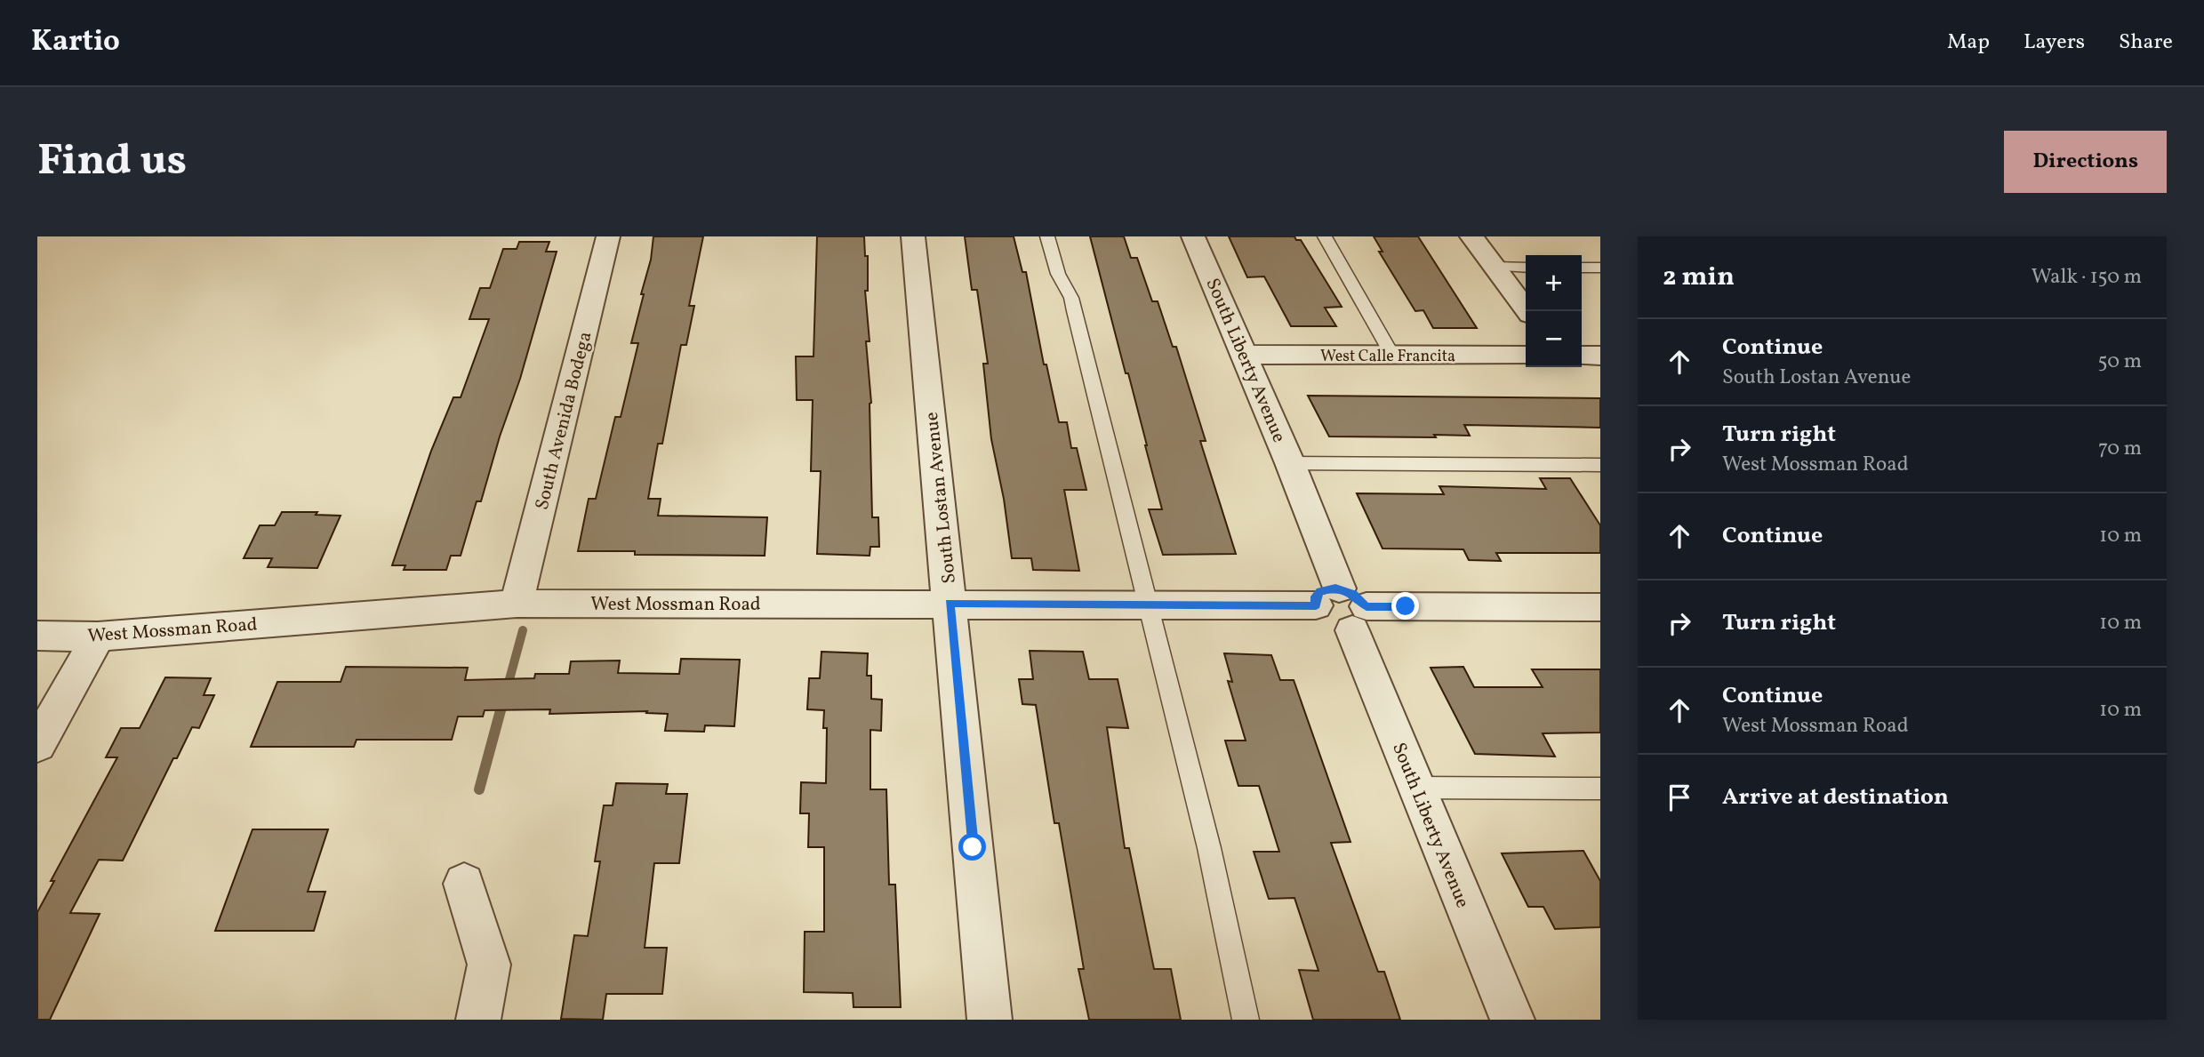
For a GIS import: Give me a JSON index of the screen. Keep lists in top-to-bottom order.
{
  "streets": {
    "street": [
      "West Calle Francita",
      "South Liberty Avenue",
      "South Avenida Bodega",
      "South Lostan Avenue",
      "West Mossman Road"
    ]
  },
  "crossings": [
    ["West Calle Francita", "South Liberty Avenue"],
    ["South Liberty Avenue", "West Mossman Road"],
    ["South Avenida Bodega", "West Mossman Road"],
    ["South Lostan Avenue", "West Mossman Road"]
  ],
  "page": {
    "header": "Kartio",
    "nav": ["Map", "Layers", "Share"],
    "buttons": "Directions",
    "title": "Find us",
    "heading": ["2 min", "Walk · 150 m"],
    "map_buttons": ["+", "−"],
    "list": [
      ["Continue", "South Lostan Avenue", "50 m"],
      ["Turn right", "West Mossman Road", "70 m"],
      ["Continue", "10 m"],
      ["Turn right", "10 m"],
      ["Continue", "West Mossman Road", "10 m"],
      "Arrive at destination"
    ]
  }
}
